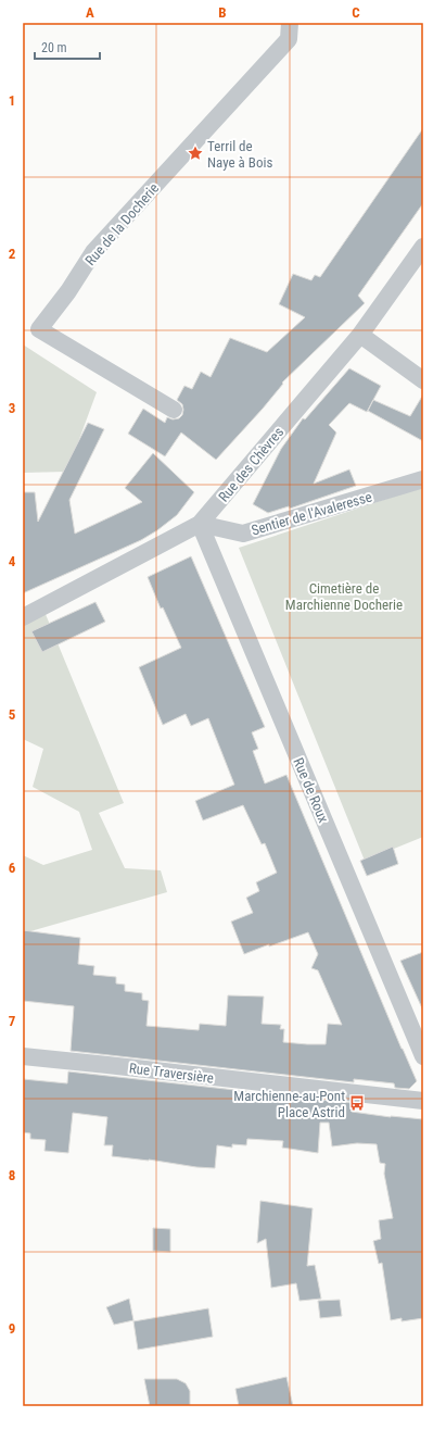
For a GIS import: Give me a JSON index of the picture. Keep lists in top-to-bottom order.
{
  "streets": {
    "street": [
      "Rue de la Docherie",
      "Rue des Chèvres",
      "Sentier de l'Avaleresse",
      "Rue de Roux",
      "Rue Traversière"
    ]
  },
  "crossings": [
    ["Rue des Chèvres", "Sentier de l'Avaleresse"],
    ["Rue des Chèvres", "Rue de Roux"],
    ["Sentier de l'Avaleresse", "Rue de Roux"]
  ],
  "parks": ["Cimetière de Marchienne Docherie"],
  "places": {
    "place": ["Terril de Naye à Bois"],
    "bus stop": ["Marchienne-au-Pont Place Astrid"]
  },
  "scale_bar": "20 m",
  "grid": {
    "columns": ["A", "B", "C"],
    "rows": [
      "1",
      "2",
      "3",
      "4",
      "5",
      "6",
      "7",
      "8",
      "9"
    ]
  }
}
